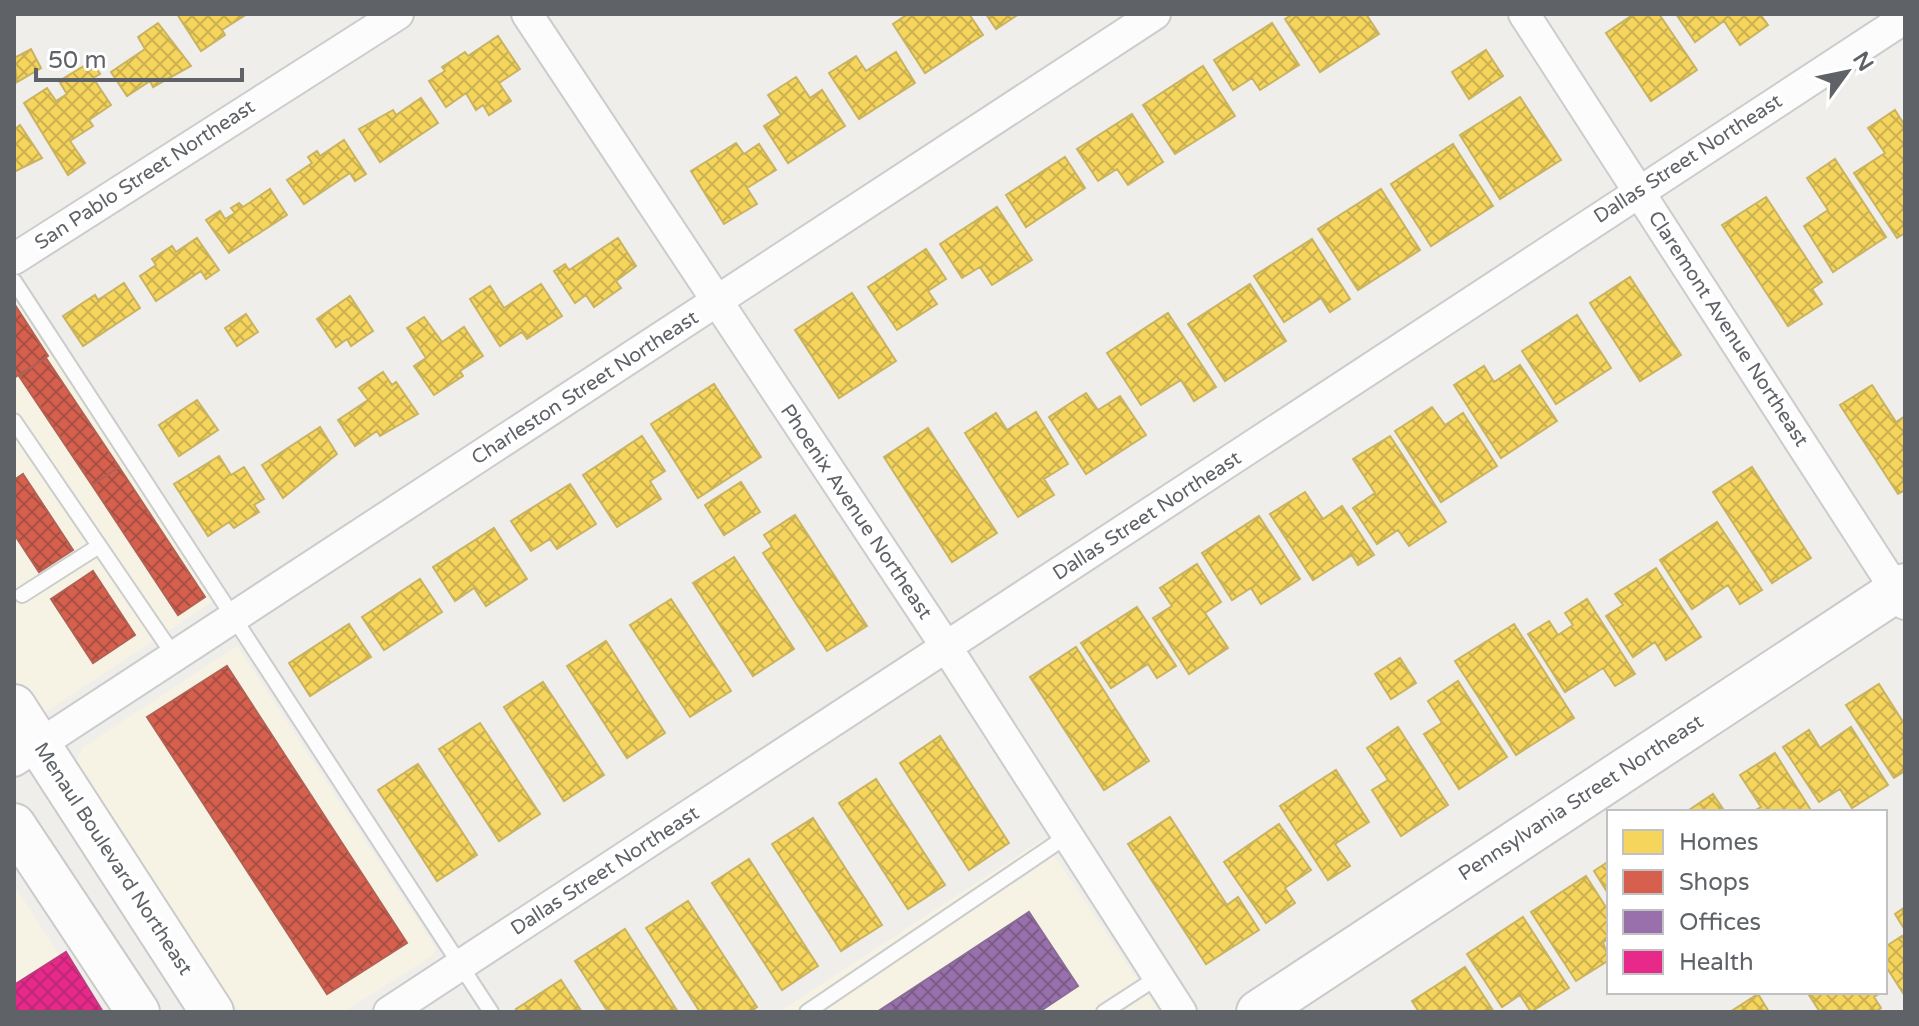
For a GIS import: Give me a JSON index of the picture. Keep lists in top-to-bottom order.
{
  "streets": {
    "street": [
      "Dallas Street Northeast",
      "San Pablo Street Northeast",
      "Claremont Avenue Northeast",
      "Charleston Street Northeast",
      "Phoenix Avenue Northeast",
      "Pennsylvania Street Northeast",
      "Menaul Boulevard Northeast"
    ]
  },
  "crossings": [
    ["Dallas Street Northeast", "Claremont Avenue Northeast"],
    ["Dallas Street Northeast", "Phoenix Avenue Northeast"],
    ["Claremont Avenue Northeast", "Pennsylvania Street Northeast"],
    ["Charleston Street Northeast", "Phoenix Avenue Northeast"],
    ["Charleston Street Northeast", "Menaul Boulevard Northeast"]
  ],
  "legend": [
    "Homes",
    "Shops",
    "Offices",
    "Health"
  ],
  "scale_bar": "50 m",
  "north": "top right"
}
